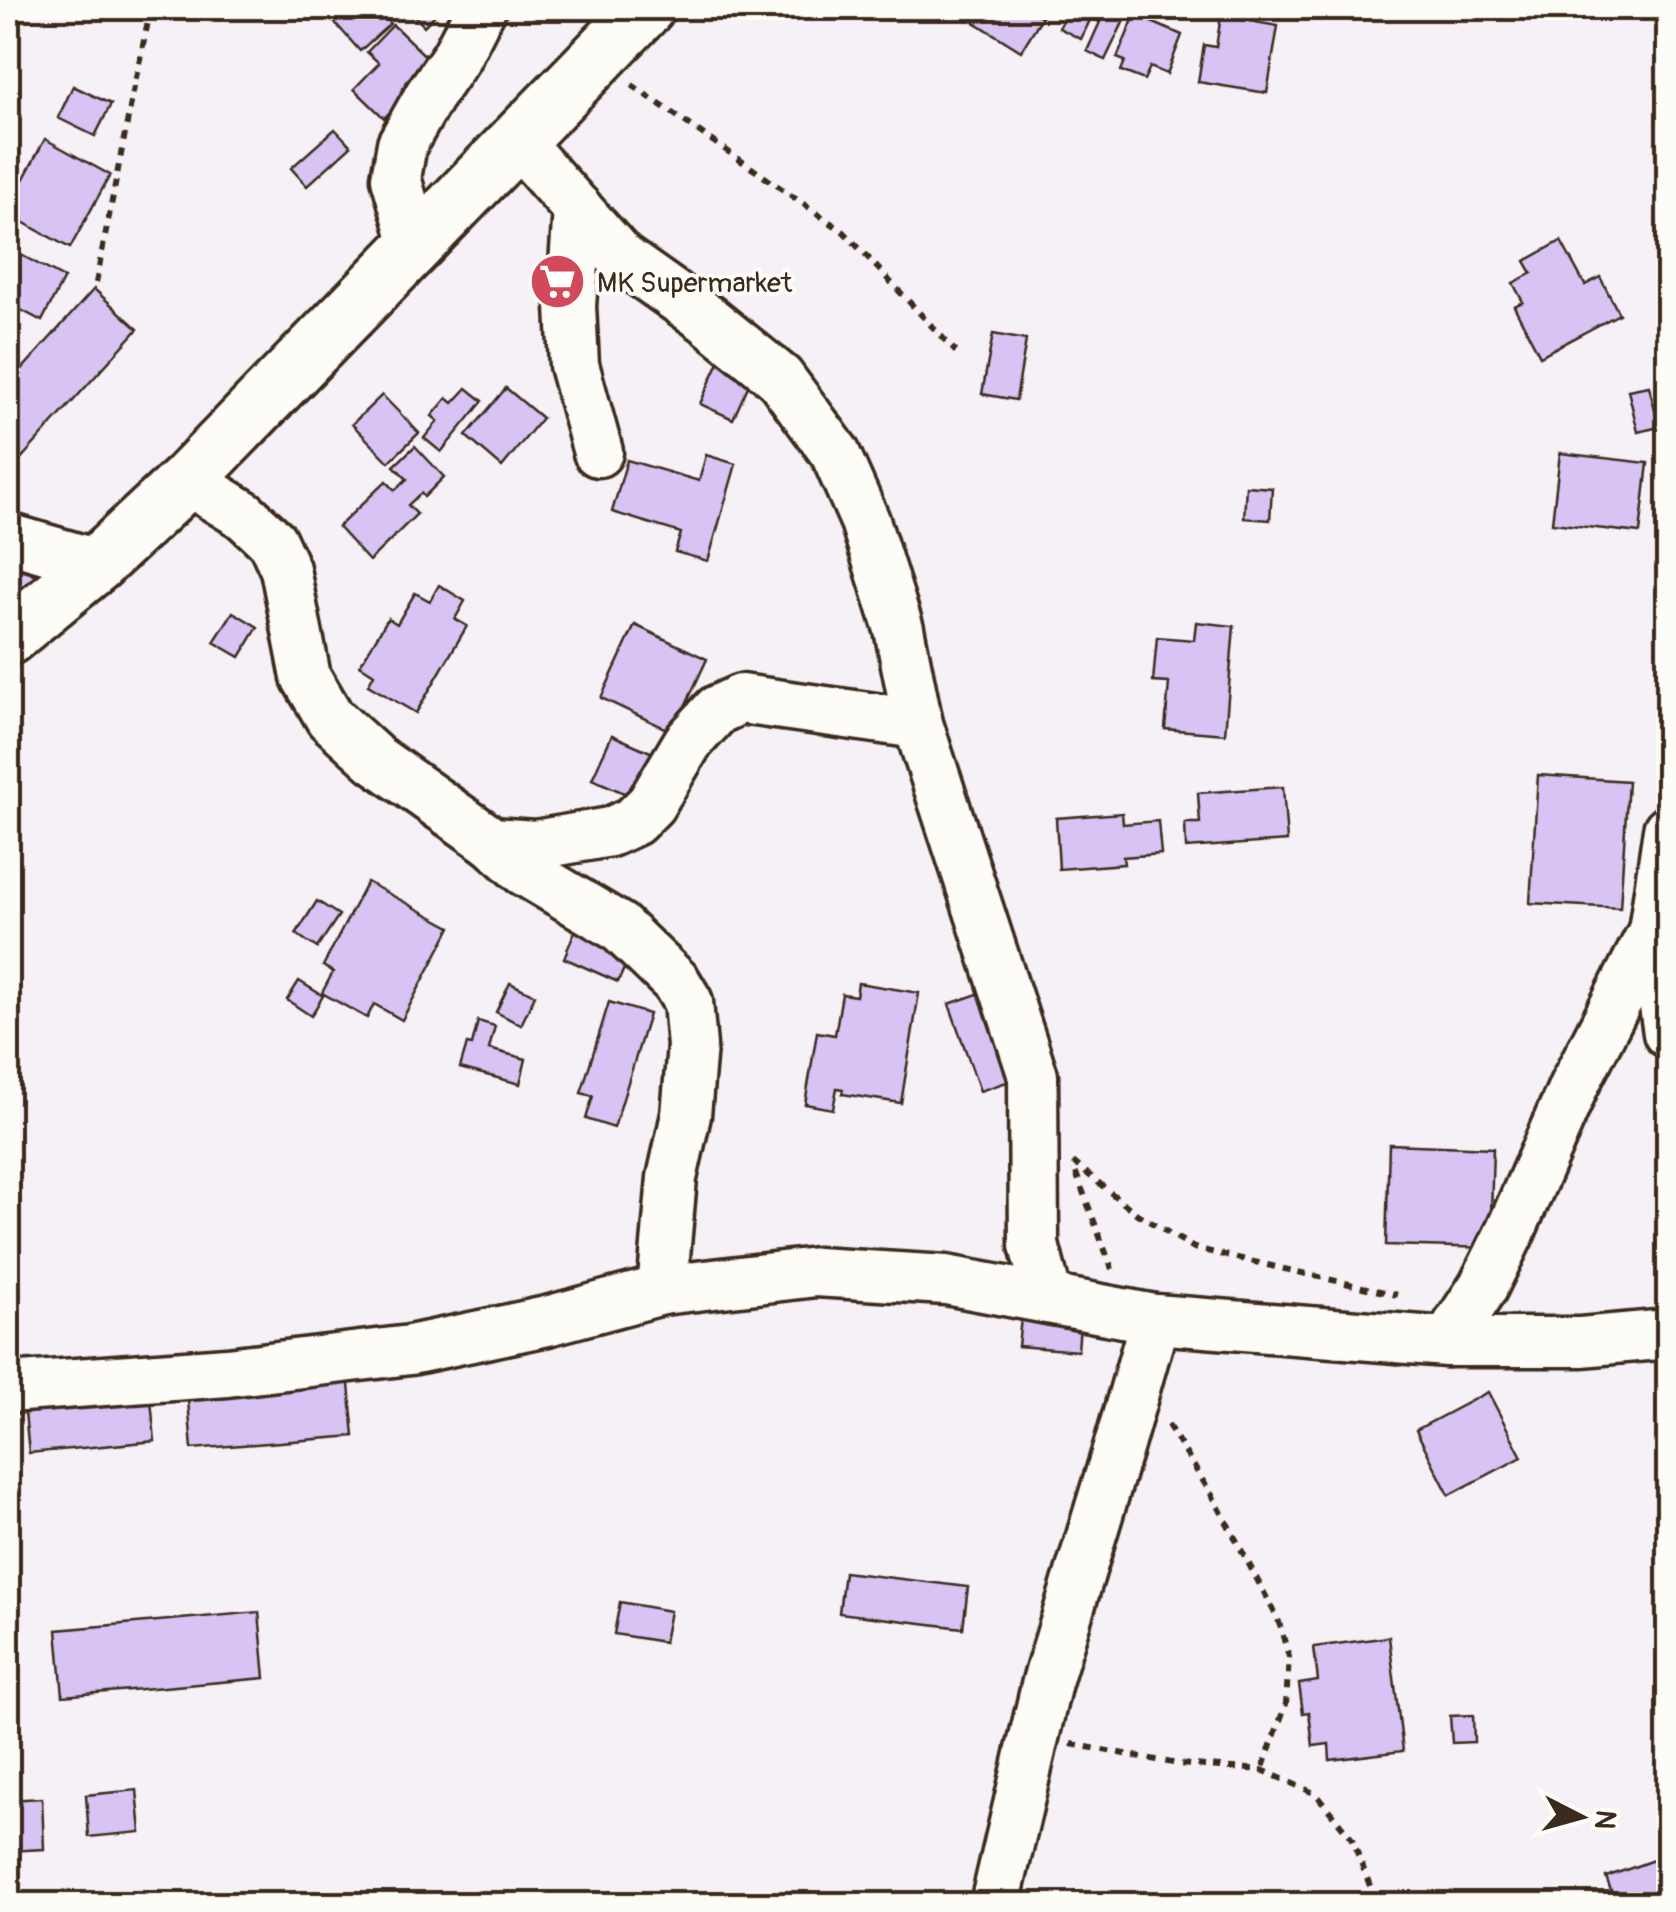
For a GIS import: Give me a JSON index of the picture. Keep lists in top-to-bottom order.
{
  "places": {
    "supermarket": ["MK Supermarket"]
  },
  "north": "right"
}
